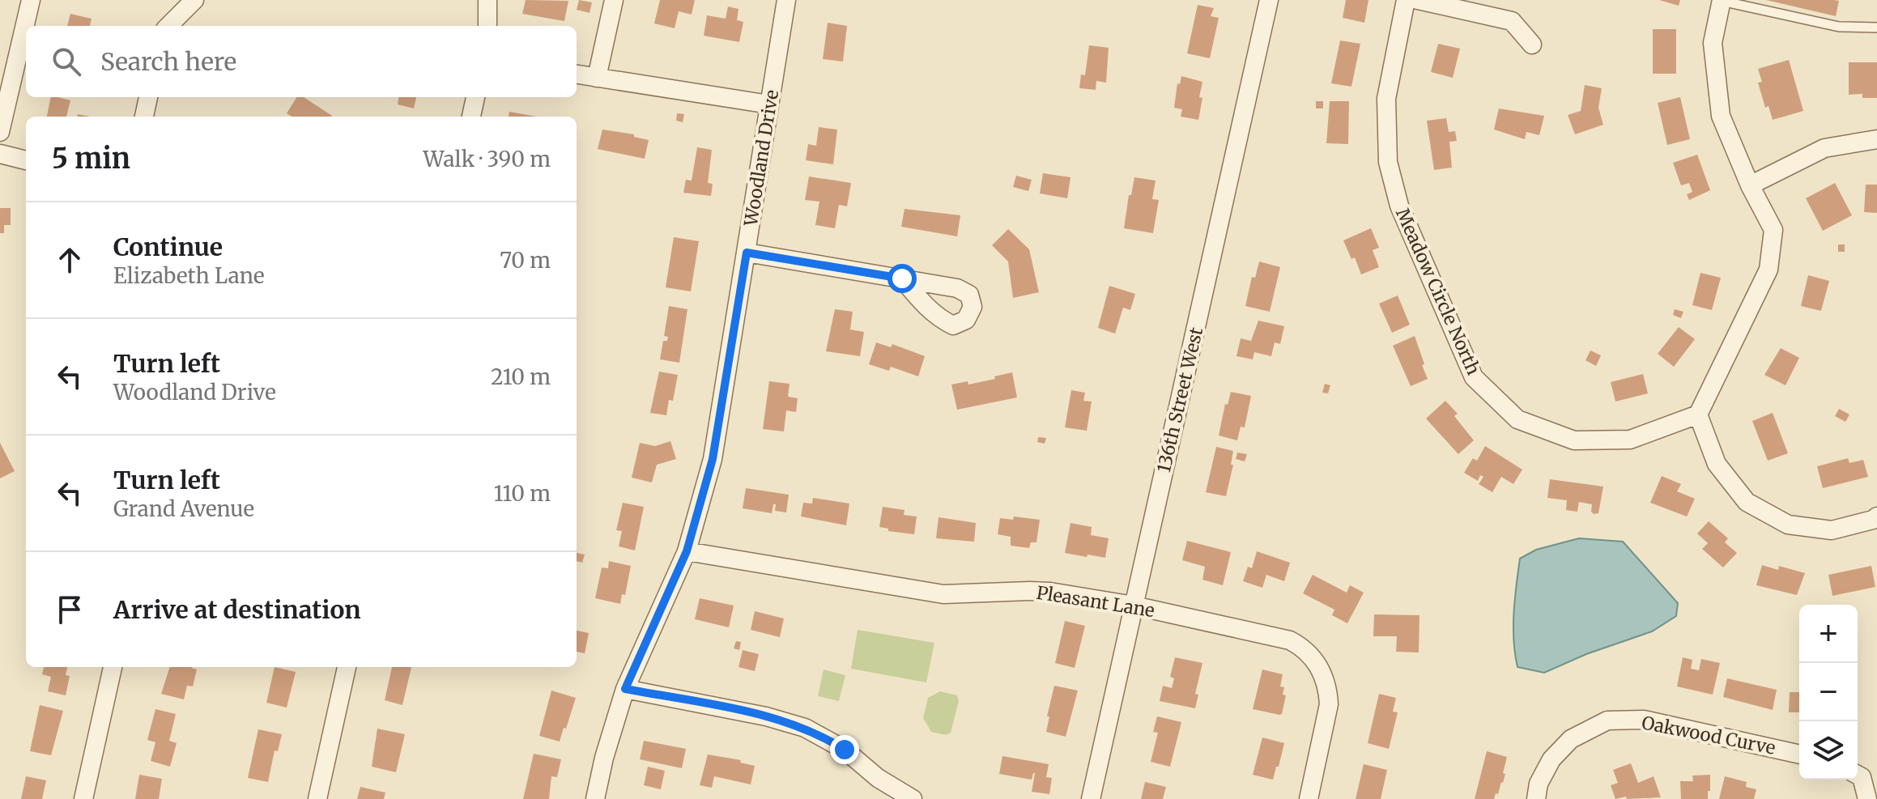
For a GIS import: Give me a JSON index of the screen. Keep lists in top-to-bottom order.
{
  "streets": {
    "street": [
      "Woodland Drive",
      "Meadow Circle North",
      "136th Street West",
      "Pleasant Lane",
      "Oakwood Curve"
    ]
  },
  "crossings": [
    ["Woodland Drive", "Pleasant Lane"],
    ["136th Street West", "Pleasant Lane"]
  ],
  "page": {
    "search": "Search here",
    "heading": ["5 min", "Walk · 390 m"],
    "list": [
      ["Continue", "Elizabeth Lane", "70 m"],
      ["Turn left", "Woodland Drive", "210 m"],
      ["Turn left", "Grand Avenue", "110 m"],
      "Arrive at destination"
    ],
    "map_buttons": ["+", "−"]
  }
}
